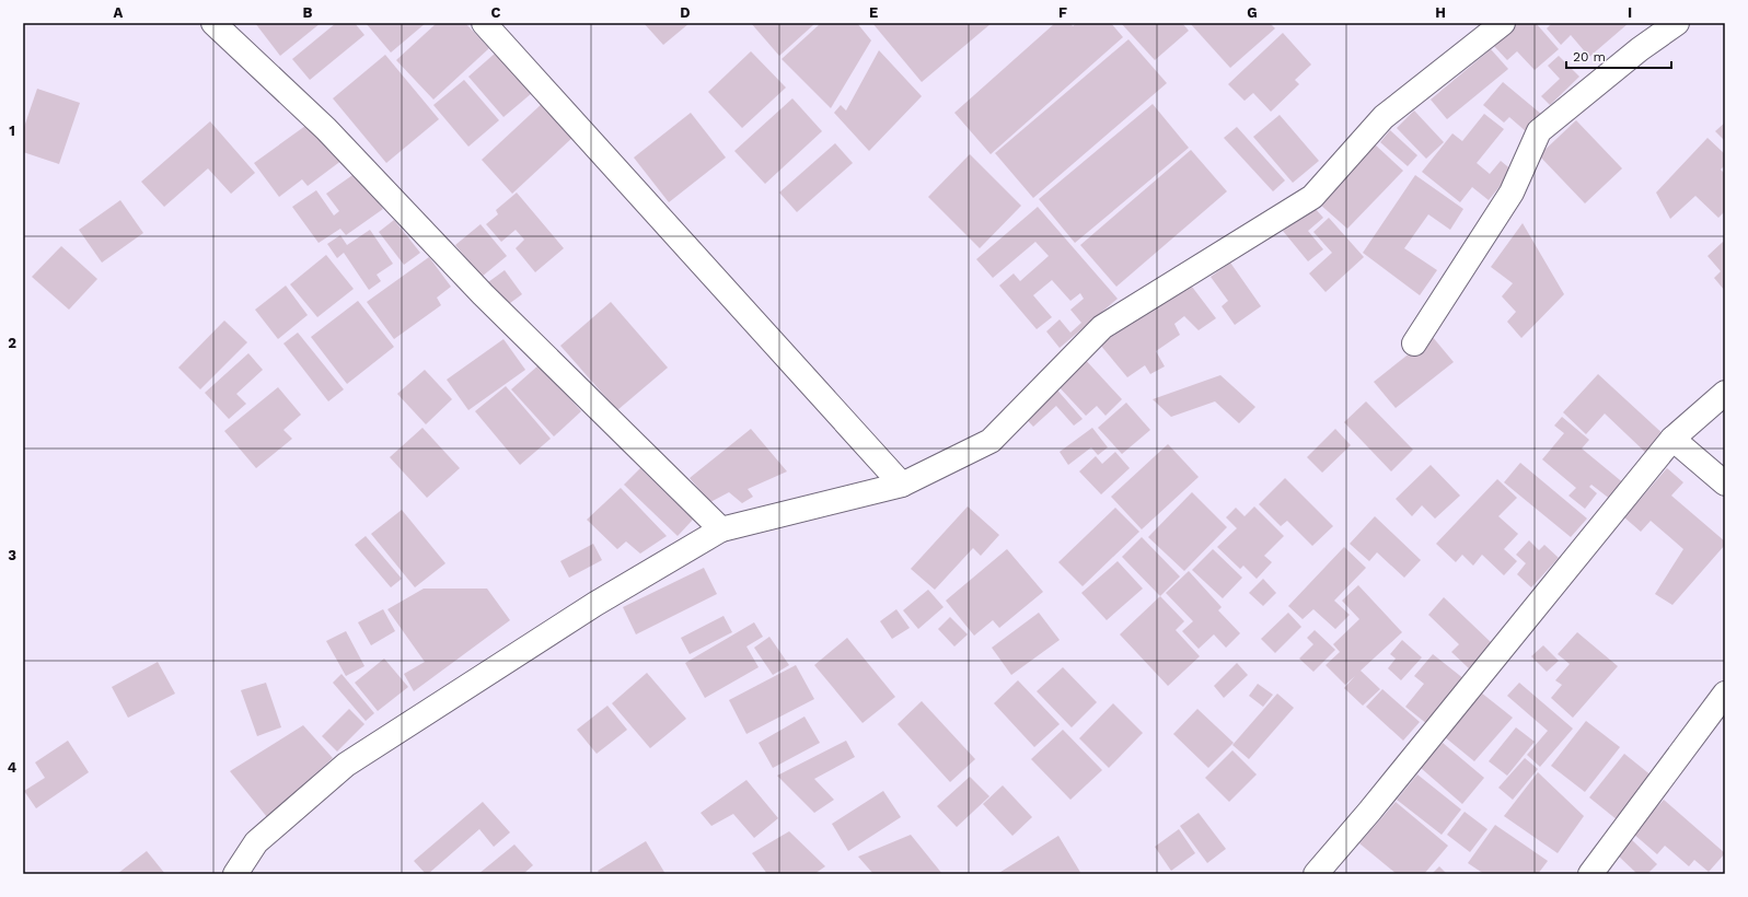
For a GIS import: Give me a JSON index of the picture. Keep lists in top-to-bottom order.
{
  "scale_bar": "20 m",
  "grid": {
    "columns": [
      "A",
      "B",
      "C",
      "D",
      "E",
      "F",
      "G",
      "H",
      "I"
    ],
    "rows": [
      "1",
      "2",
      "3",
      "4"
    ]
  }
}
